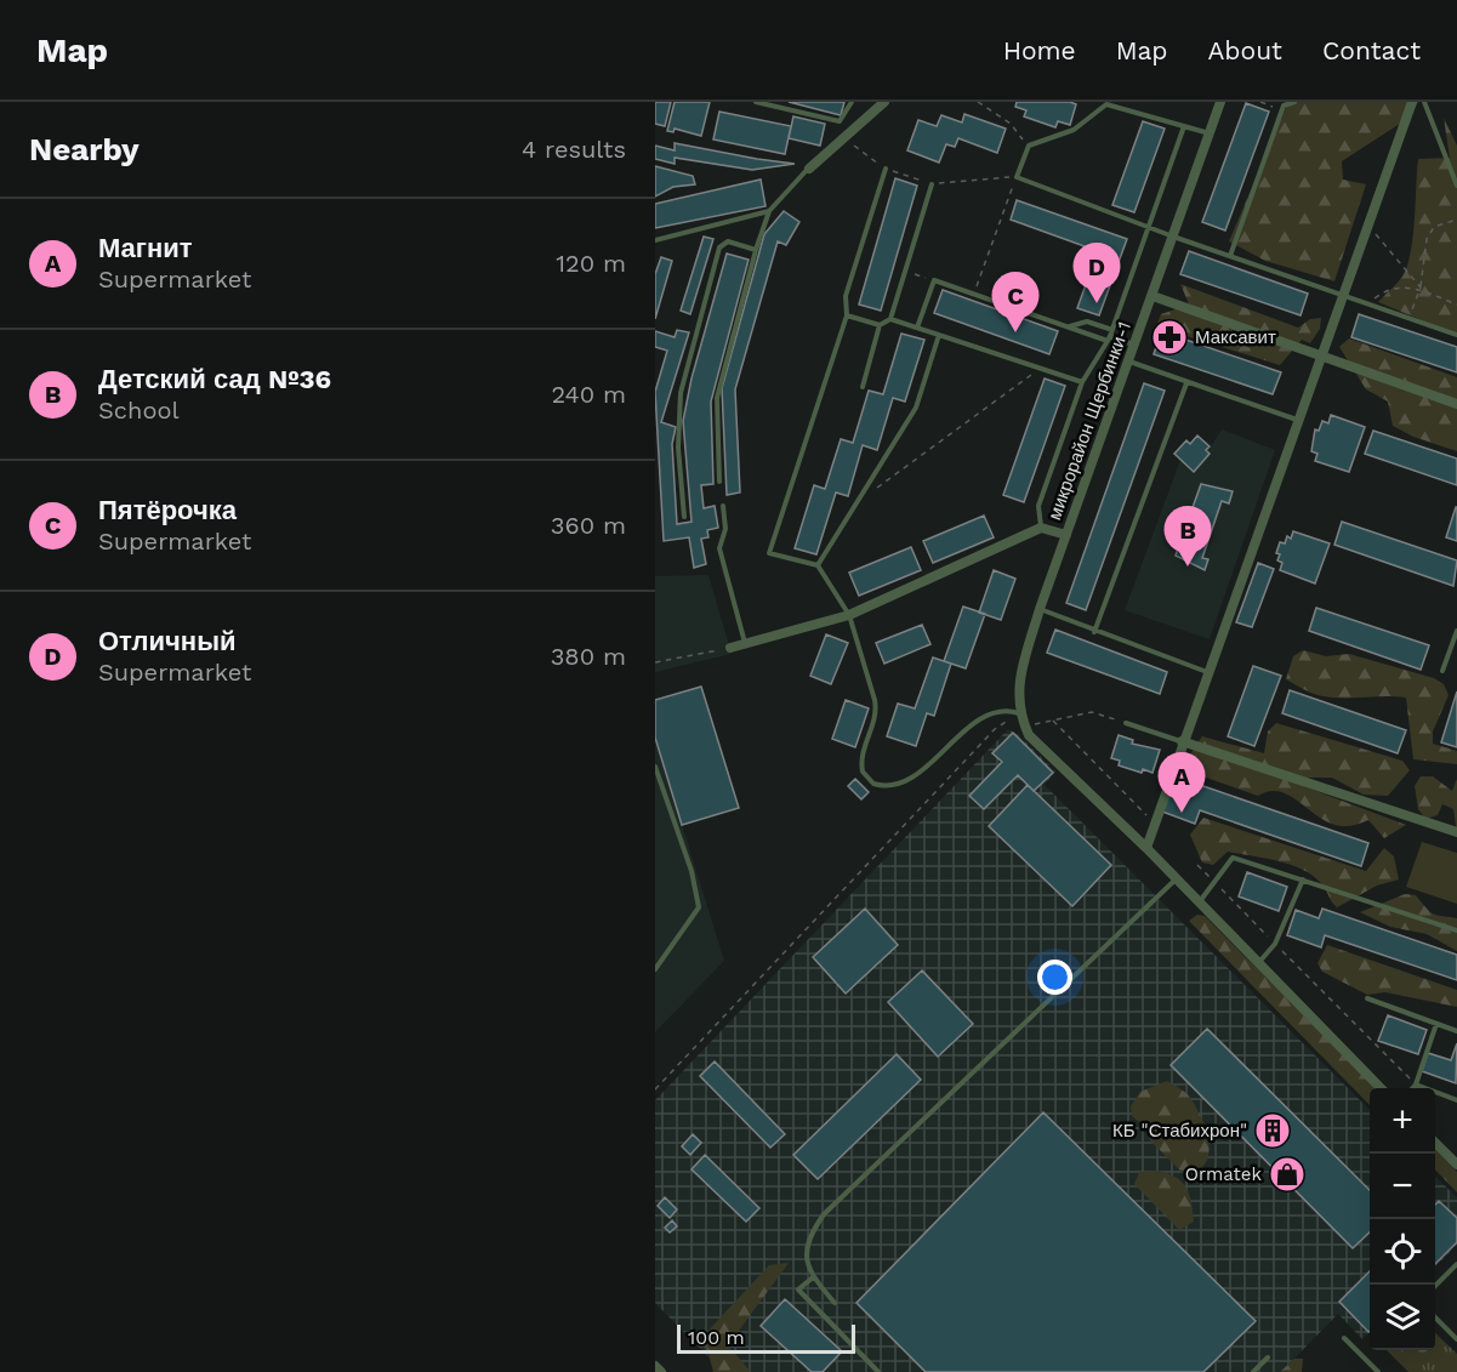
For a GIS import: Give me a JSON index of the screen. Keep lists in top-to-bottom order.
{
  "streets": {
    "street": ["микрорайон Щербинки-1"]
  },
  "places": {
    "pharmacy": ["Максавит"],
    "building": ["КБ \"Стабихрон\""],
    "shop": ["Ormatek"]
  },
  "scale_bar": "100 m",
  "page": {
    "header": "Map",
    "nav": [
      "Home",
      "Map",
      "About",
      "Contact"
    ],
    "heading": ["Nearby", "4 results"],
    "list": [
      {
        "mark": "A",
        "name": "Магнит",
        "note": "Supermarket",
        "value": "120 m"
      },
      {
        "mark": "B",
        "name": "Детский сад №36",
        "note": "School",
        "value": "240 m"
      },
      {
        "mark": "C",
        "name": "Пятёрочка",
        "note": "Supermarket",
        "value": "360 m"
      },
      {
        "mark": "D",
        "name": "Отличный",
        "note": "Supermarket",
        "value": "380 m"
      }
    ],
    "pins": [
      "D",
      "C",
      "B",
      "A"
    ],
    "map_buttons": ["+", "−"],
    "scale": "100 m"
  }
}
